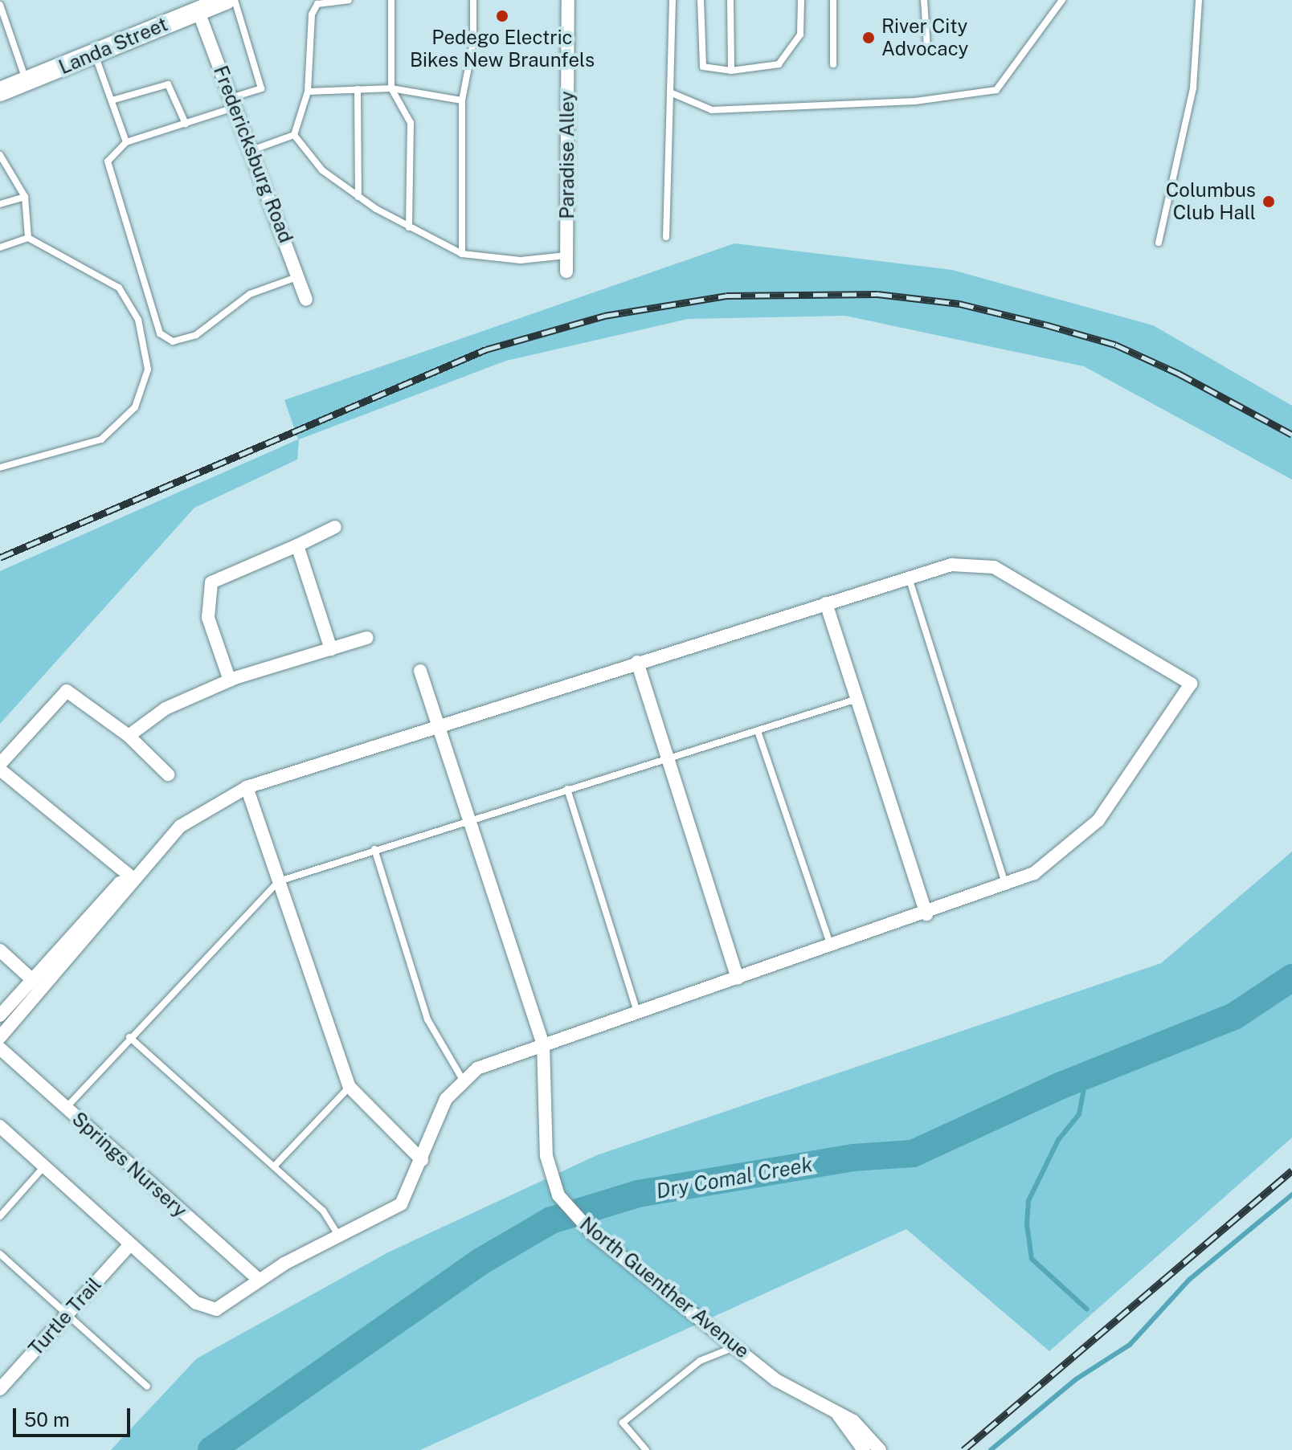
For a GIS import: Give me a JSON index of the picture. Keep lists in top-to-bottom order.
{
  "streets": {
    "main road": ["Landa Street"],
    "street": [
      "Fredericksburg Road",
      "Paradise Alley",
      "Springs Nursery",
      "North Guenther Avenue",
      "Turtle Trail"
    ]
  },
  "crossings": [
    ["Landa Street", "Fredericksburg Road"]
  ],
  "water": ["Dry Comal Creek"],
  "places": ["Pedego Electric Bikes New Braunfels", "River City Advocacy", "Columbus Club Hall"],
  "scale_bar": "50 m"
}
